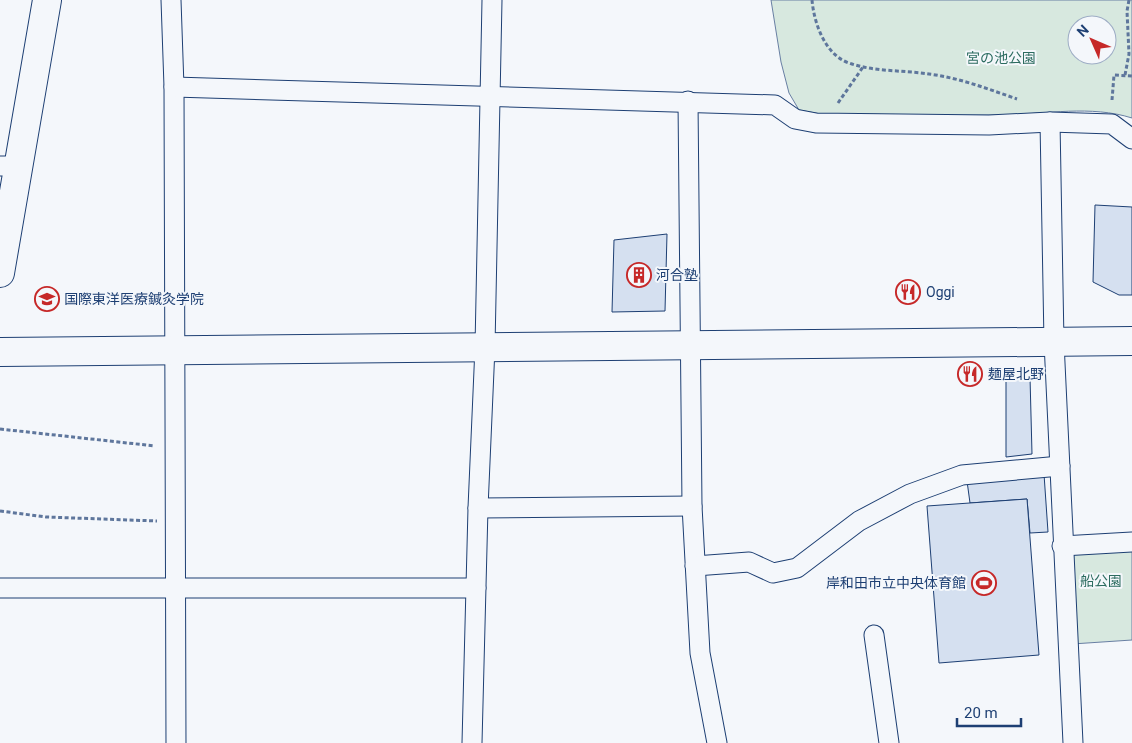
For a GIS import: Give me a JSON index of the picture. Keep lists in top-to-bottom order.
{
  "parks": ["宮の池公園", "船公園"],
  "places": {
    "building": ["河合塾"],
    "restaurant": ["Oggi", "麺屋北野"],
    "school or university": ["国際東洋医療鍼灸学院"],
    "sports": ["岸和田市立中央体育館"]
  },
  "scale_bar": "20 m",
  "north": "top left"
}
